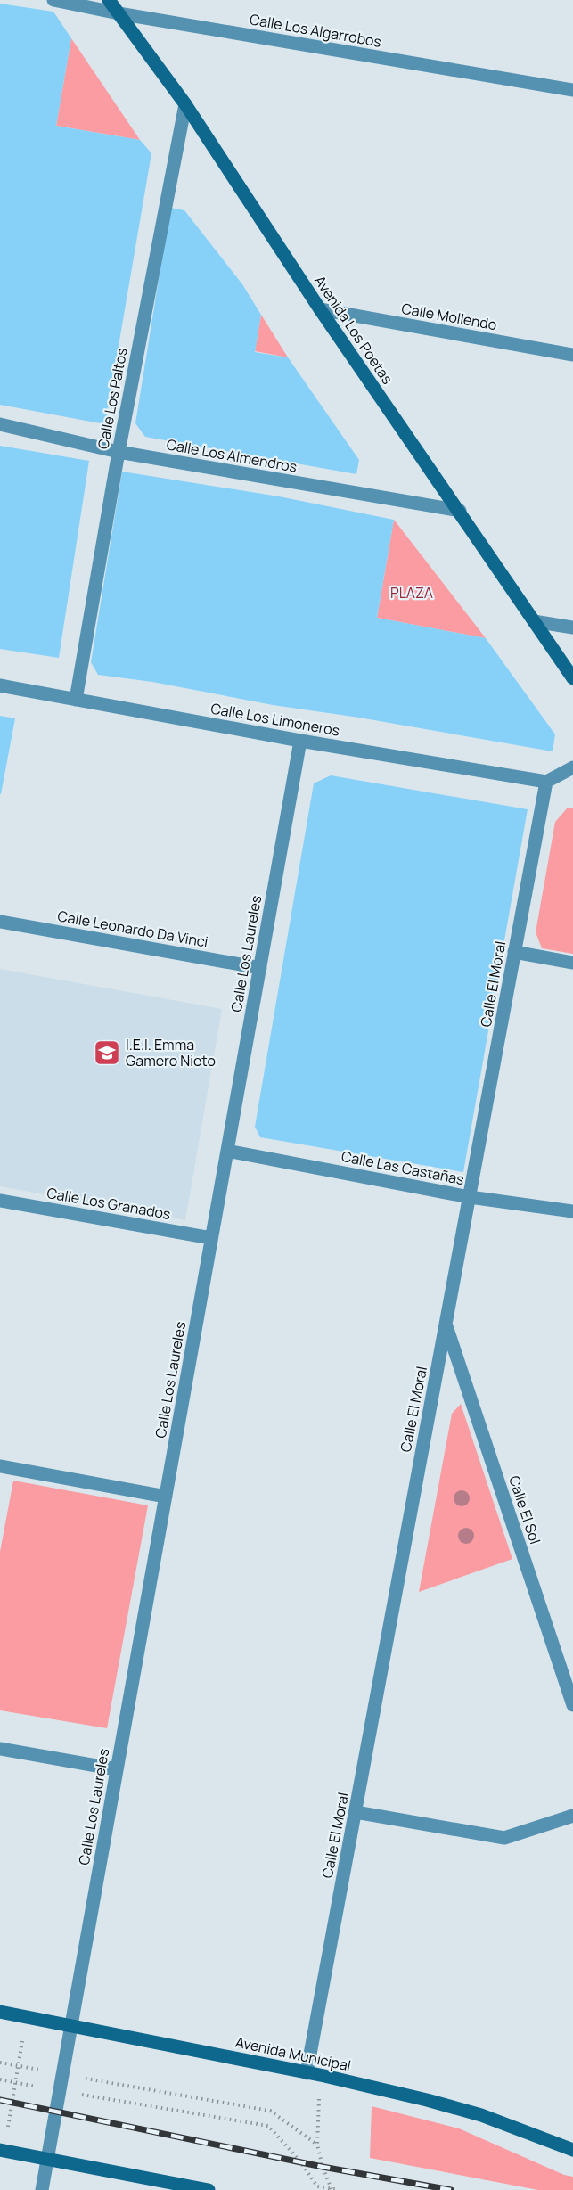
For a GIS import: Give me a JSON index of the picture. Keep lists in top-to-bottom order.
{
  "streets": {
    "street": [
      "Calle Los Algarrobos",
      "Calle Mollendo",
      "Avenida Los Poetas",
      "Calle Los Paltos",
      "Calle Los Almendros",
      "Calle Los Limoneros",
      "Calle Leonardo Da Vinci",
      "Calle Los Laureles",
      "Calle El Moral",
      "Calle Las Castañas",
      "Calle Los Granados",
      "Calle El Sol",
      "Avenida Municipal"
    ]
  },
  "crossings": [
    ["Calle Los Algarrobos", "Avenida Los Poetas"],
    ["Calle Mollendo", "Avenida Los Poetas"],
    ["Avenida Los Poetas", "Calle Los Paltos"],
    ["Avenida Los Poetas", "Calle Los Almendros"],
    ["Calle Los Paltos", "Calle Los Almendros"],
    ["Calle Los Paltos", "Calle Los Limoneros"],
    ["Calle Los Limoneros", "Calle Los Laureles"],
    ["Calle Los Limoneros", "Calle El Moral"],
    ["Calle Leonardo Da Vinci", "Calle Los Laureles"],
    ["Calle Los Laureles", "Calle Las Castañas"],
    ["Calle Los Laureles", "Calle Los Granados"],
    ["Calle Los Laureles", "Avenida Municipal"],
    ["Calle El Moral", "Calle Las Castañas"],
    ["Calle El Moral", "Calle El Sol"],
    ["Calle El Moral", "Avenida Municipal"]
  ],
  "parks": ["PLAZA"],
  "places": {
    "school or university": ["I.E.I. Emma Gamero Nieto"]
  }
}
